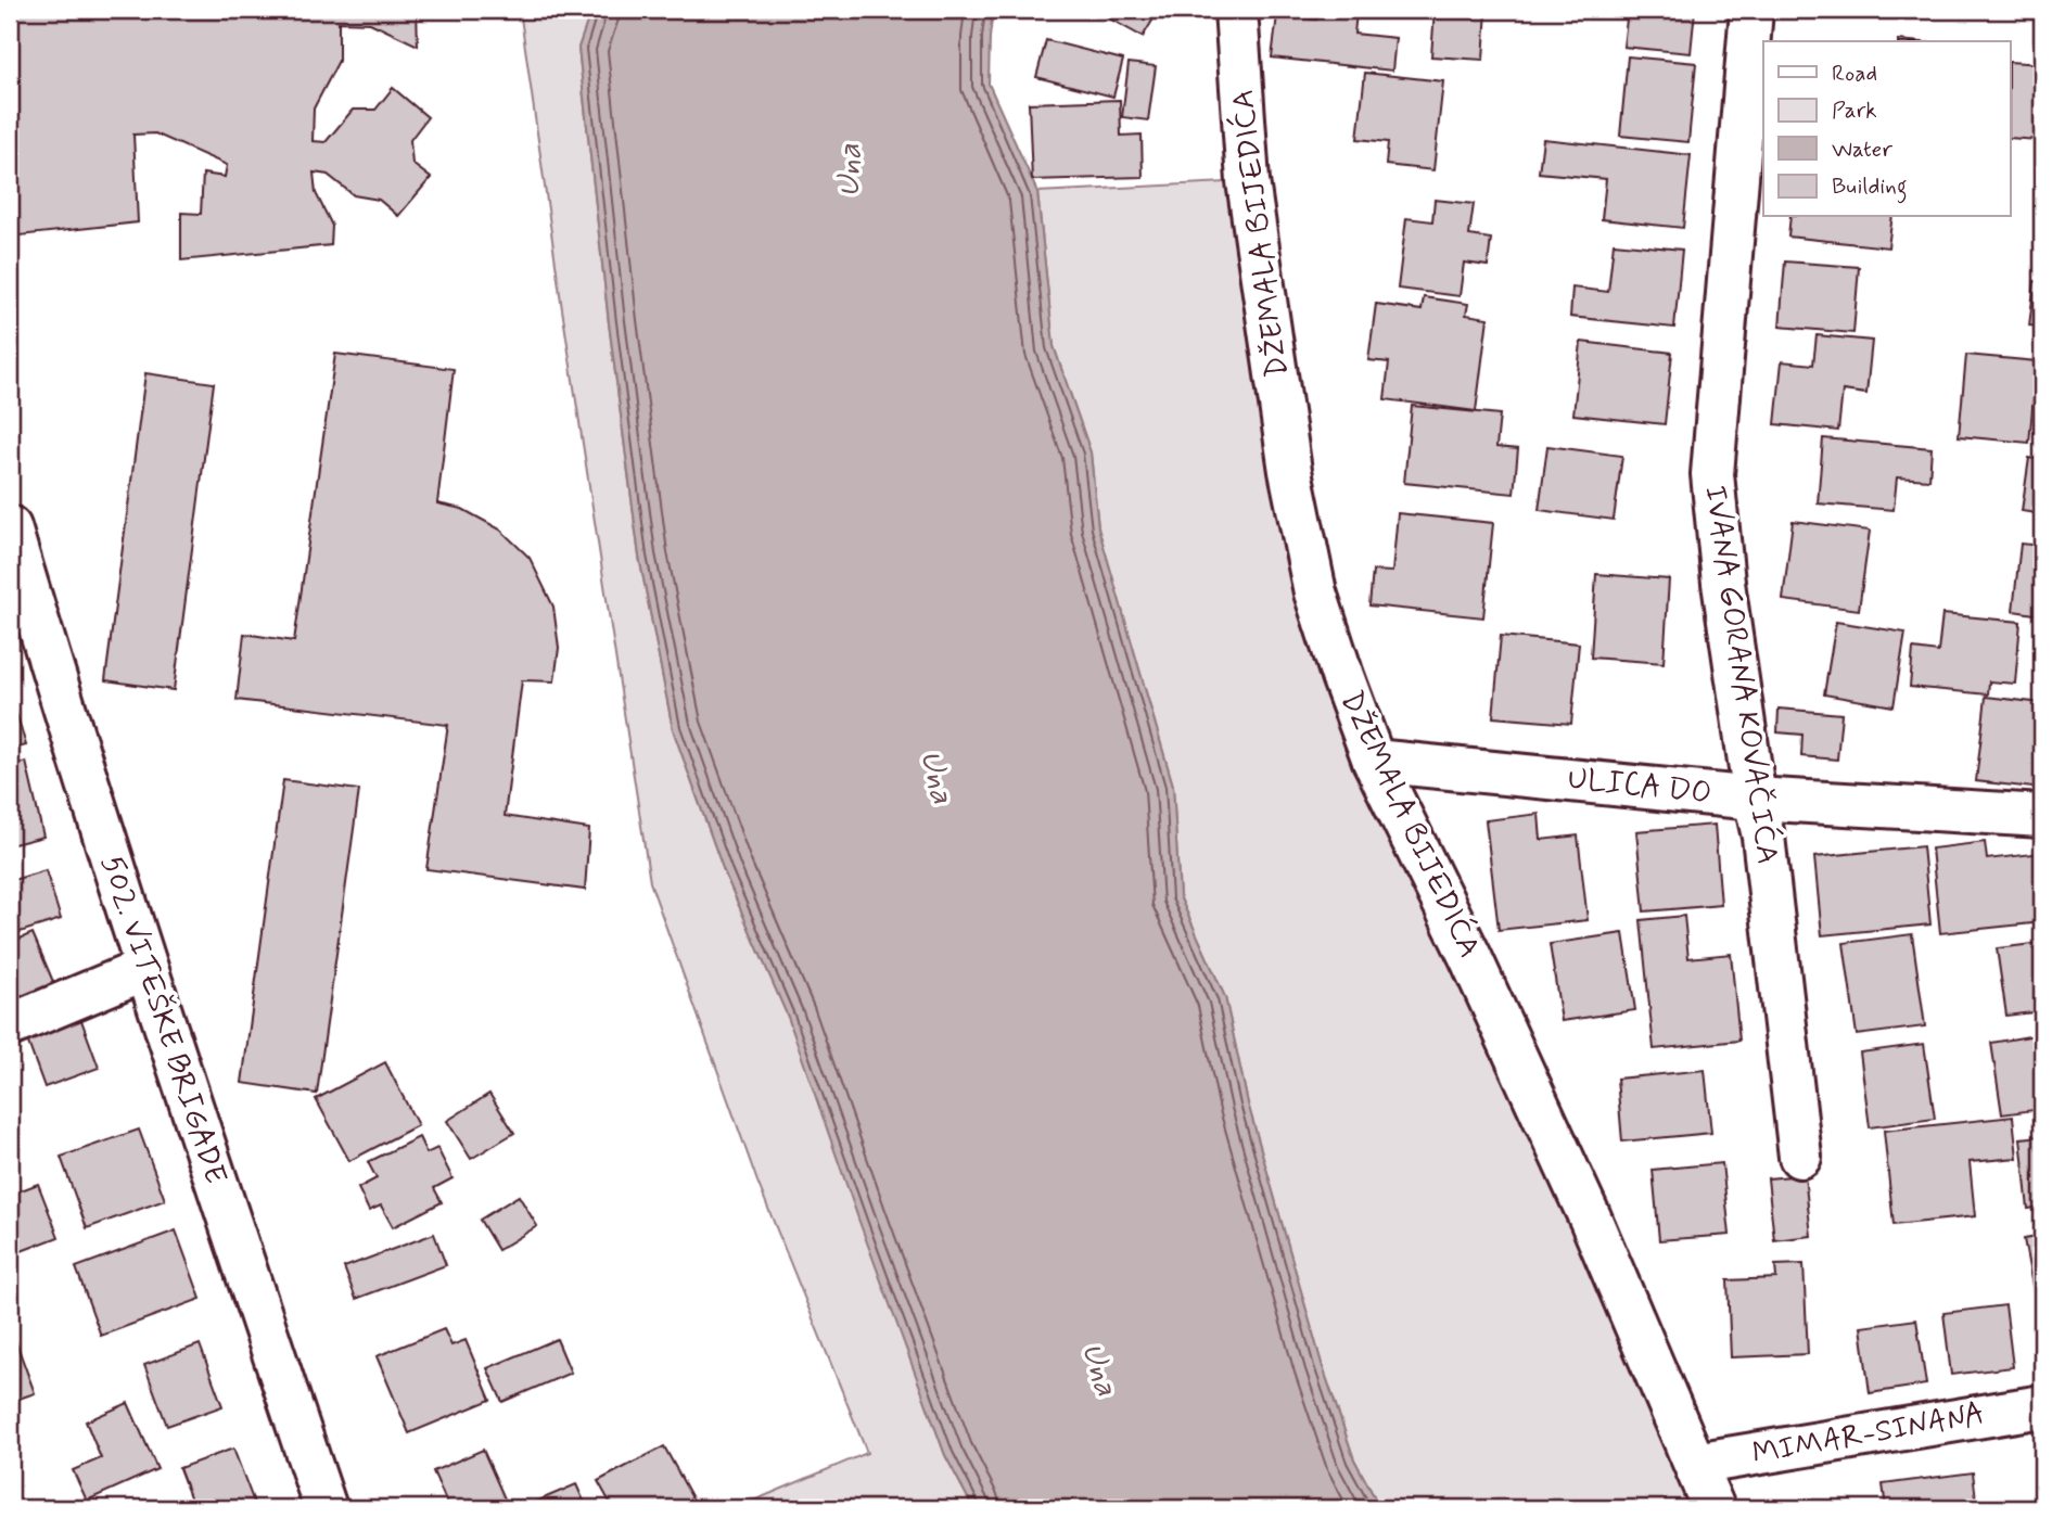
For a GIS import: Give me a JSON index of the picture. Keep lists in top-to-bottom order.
{
  "streets": {
    "street": [
      "DŽEMALA BIJEDIĆA",
      "IVANA GORANA KOVAČIĆA",
      "ULICA DO",
      "502. VITEŠKE BRIGADE",
      "MIMAR-SINANA"
    ]
  },
  "crossings": [
    ["DŽEMALA BIJEDIĆA", "ULICA DO"],
    ["DŽEMALA BIJEDIĆA", "MIMAR-SINANA"],
    ["IVANA GORANA KOVAČIĆA", "ULICA DO"]
  ],
  "water": ["Una"],
  "legend": [
    "Road",
    "Park",
    "Water",
    "Building"
  ]
}
